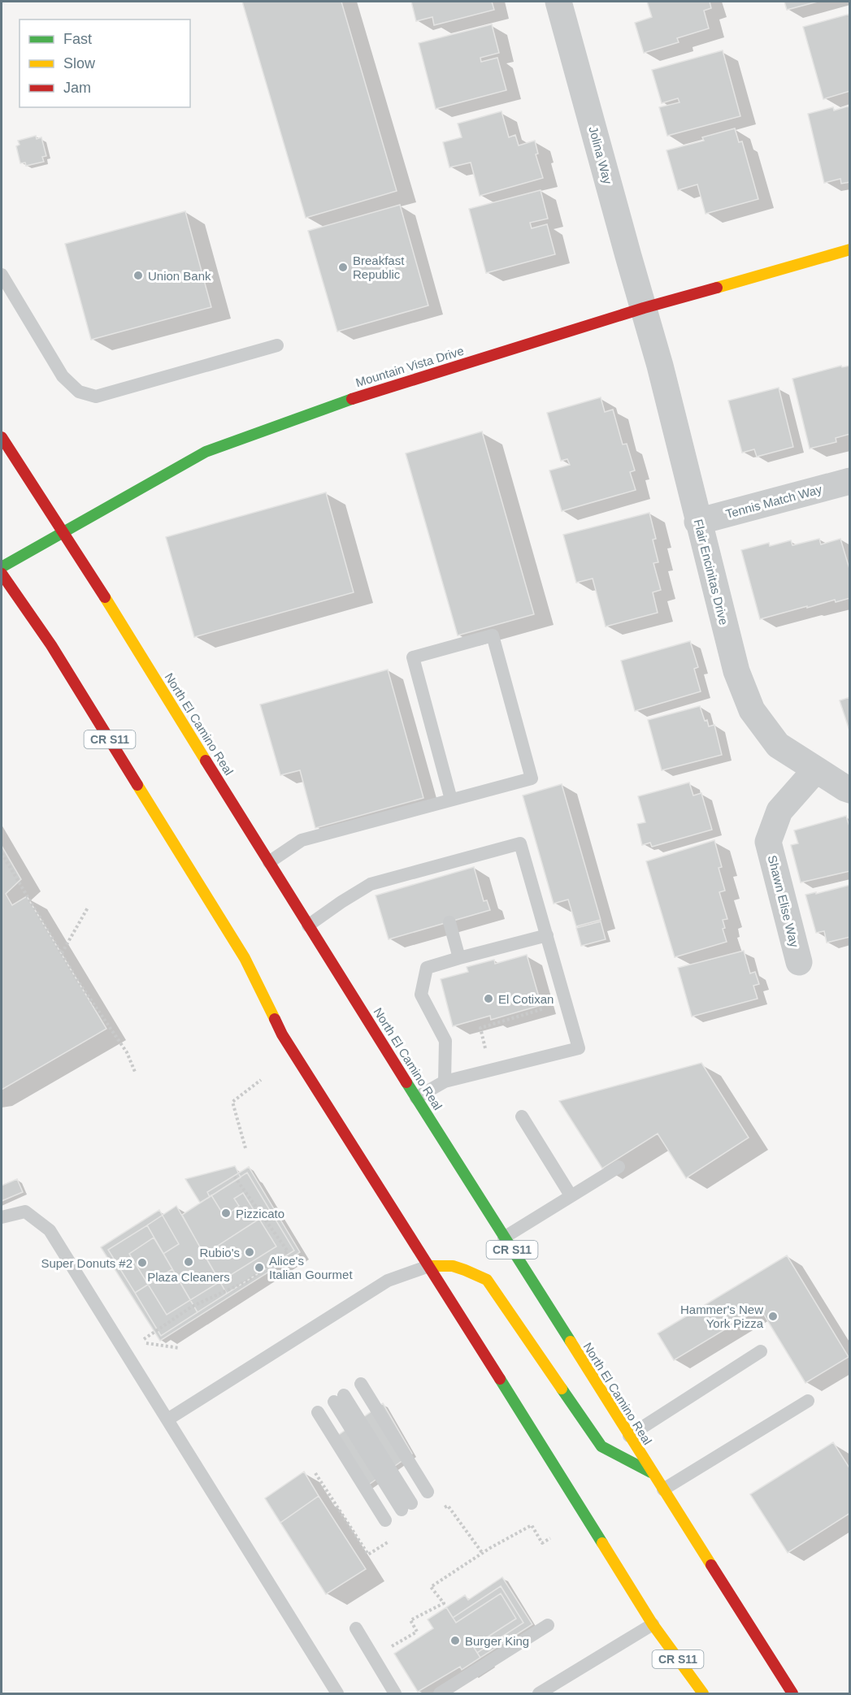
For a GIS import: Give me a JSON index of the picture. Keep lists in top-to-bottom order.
{
  "streets": {
    "main road": ["Mountain Vista Drive", "North El Camino Real", "CR S11"],
    "street": [
      "Jolina Way",
      "Tennis Match Way",
      "Flair Encinitas Drive",
      "Shawn Elise Way"
    ]
  },
  "crossings": [
    ["Jolina Way", "Mountain Vista Drive"],
    ["Jolina Way", "Flair Encinitas Drive"],
    ["Mountain Vista Drive", "Flair Encinitas Drive"],
    ["Mountain Vista Drive", "North El Camino Real"],
    ["Tennis Match Way", "Flair Encinitas Drive"],
    ["Flair Encinitas Drive", "Shawn Elise Way"]
  ],
  "places": [
    "Breakfast Republic",
    "Union Bank",
    "El Cotixan",
    "Pizzicato",
    "Rubio's",
    "Plaza Cleaners",
    "Super Donuts #2",
    "Alice's Italian Gourmet",
    "Hammer's New York Pizza",
    "Burger King"
  ],
  "legend": ["Fast", "Slow", "Jam"]
}
